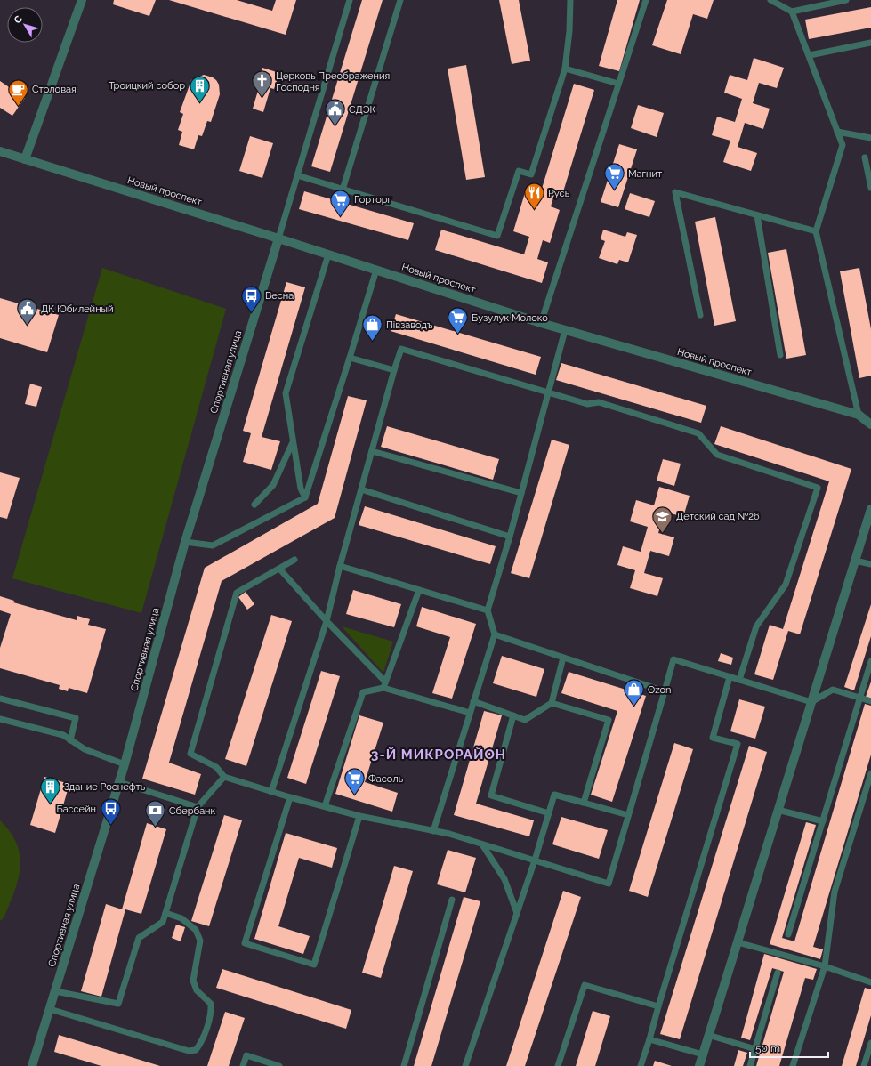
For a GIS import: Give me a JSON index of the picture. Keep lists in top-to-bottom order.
{
  "streets": {
    "street": ["Новый проспект", "Спортивная улица"]
  },
  "crossings": [
    ["Новый проспект", "Спортивная улица"]
  ],
  "districts": ["3-Й МИКРОРАЙОН"],
  "places": {
    "church": ["Церковь Преображения Господня"],
    "building": ["Троицкий собор", "Здание Роснефть"],
    "cafe": ["Столовая"],
    "public building": ["СДЭК", "ДК Юбилейный"],
    "supermarket": [
      "Магнит",
      "Горторг",
      "Бузулук Молоко",
      "Фасоль"
    ],
    "restaurant": ["Русь"],
    "bus stop": ["Весна", "Бассейн"],
    "shop": ["Півзаводъ", "Ozon"],
    "school or university": ["Детский сад №26"],
    "bank": ["Сбербанк"]
  },
  "scale_bar": "50 m",
  "north": "top left"
}
